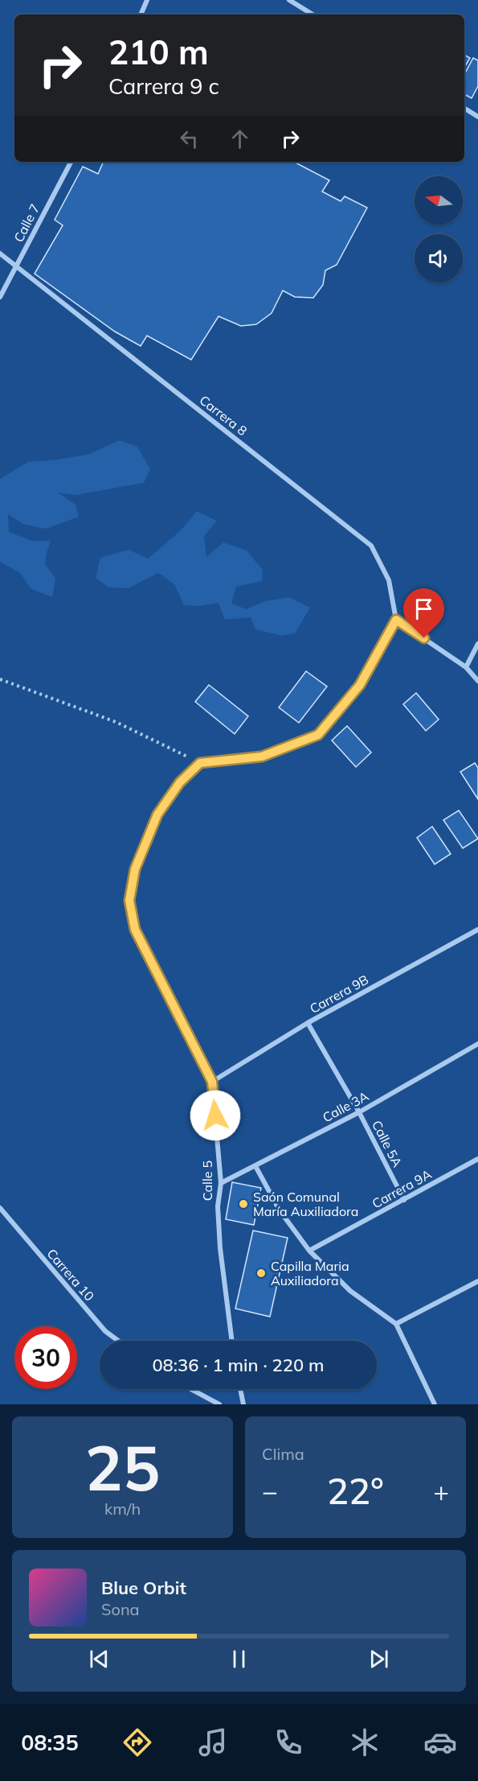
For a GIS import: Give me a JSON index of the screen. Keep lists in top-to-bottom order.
{
  "streets": {
    "street": [
      "Calle 7",
      "Carrera 8",
      "Carrera 9B",
      "Calle 3A",
      "Calle 5A",
      "Calle 5",
      "Carrera 9A",
      "Carrera 10"
    ]
  },
  "crossings": [
    ["Calle 7", "Carrera 8"],
    ["Carrera 9B", "Calle 5A"],
    ["Carrera 9B", "Calle 5"],
    ["Calle 3A", "Calle 5A"],
    ["Calle 3A", "Calle 5"],
    ["Calle 5A", "Carrera 9A"]
  ],
  "places": ["Saón Comunal María Auxiliadora", "Capilla Maria Auxiliadora"],
  "north": "left",
  "page": {
    "turn": ["210 m", "Carrera 9 c"],
    "limit": "30",
    "trip": "08:36 · 1 min · 220 m",
    "tile": [
      ["25", "km/h"],
      "Clima"
    ],
    "heat": ["−", "22°", "+"],
    "song": ["Blue Orbit", "Sona"],
    "tabs": "08:35"
  }
}
